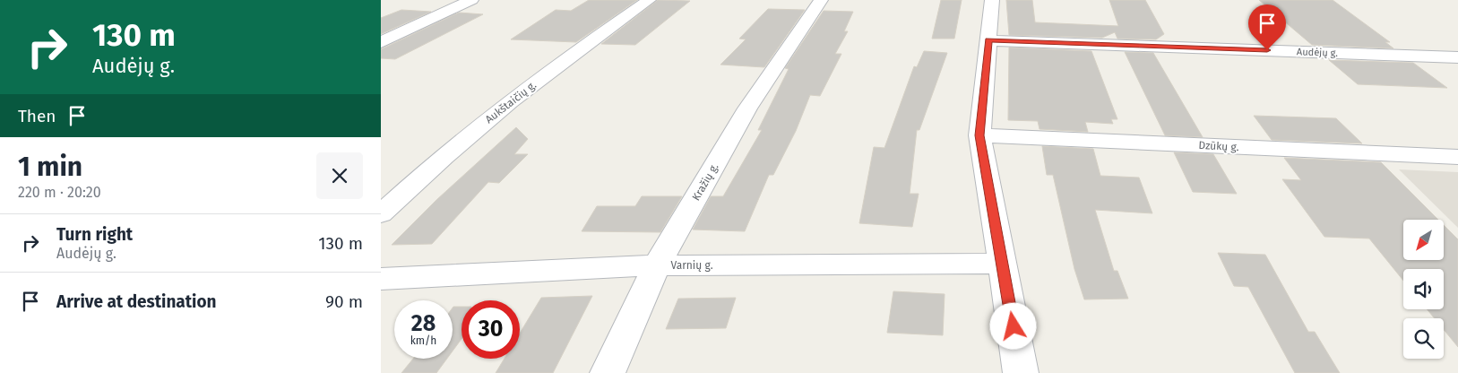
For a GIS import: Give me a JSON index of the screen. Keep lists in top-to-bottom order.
{
  "streets": {
    "street": [
      "Audėjų g.",
      "Aukštaičių g.",
      "Dzūkų g.",
      "Kražių g.",
      "Varnių g."
    ]
  },
  "crossings": [
    ["Kražių g.", "Varnių g."]
  ],
  "north": "bottom left",
  "page": {
    "turn": ["130 m", "Audėjų g."],
    "then": "Then",
    "heading": ["1 min", "220 m · 20:20"],
    "list": [
      {
        "name": "Turn right",
        "note": "Audėjų g.",
        "value": "130 m"
      },
      {
        "name": "Arrive at destination",
        "value": "90 m"
      }
    ],
    "speed": "28 km/h",
    "limit": "30"
  }
}
